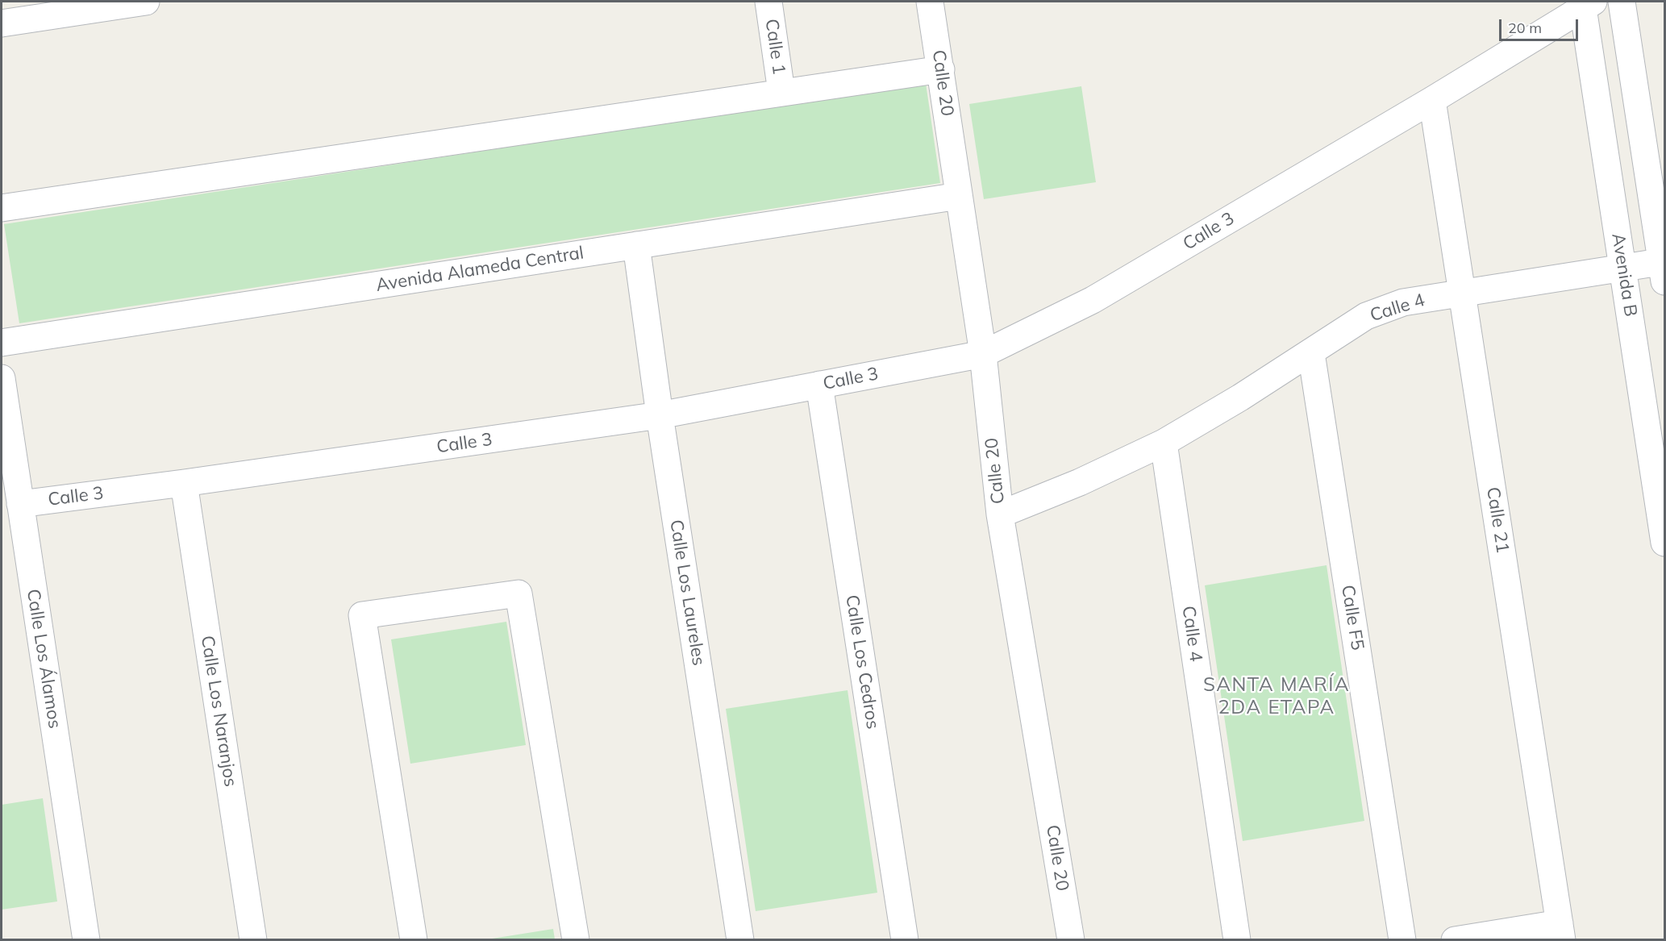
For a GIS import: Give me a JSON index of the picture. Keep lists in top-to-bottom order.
{
  "streets": {
    "street": [
      "Calle 1",
      "Calle 20",
      "Calle 3",
      "Avenida Alameda Central",
      "Avenida B",
      "Calle 4",
      "Calle 21",
      "Calle Los Laureles",
      "Calle F5",
      "Calle Los Álamos",
      "Calle Los Cedros",
      "Calle Los Naranjos"
    ]
  },
  "crossings": [
    ["Calle 20", "Calle 3"],
    ["Calle 20", "Avenida Alameda Central"],
    ["Calle 20", "Calle 4"],
    ["Calle 3", "Avenida B"],
    ["Calle 3", "Calle 21"],
    ["Calle 3", "Calle Los Laureles"],
    ["Calle 3", "Calle Los Álamos"],
    ["Calle 3", "Calle Los Cedros"],
    ["Calle 3", "Calle Los Naranjos"],
    ["Avenida Alameda Central", "Calle Los Laureles"],
    ["Avenida B", "Calle 4"],
    ["Calle 4", "Calle 21"],
    ["Calle 4", "Calle F5"]
  ],
  "districts": ["SANTA MARÍA 2DA ETAPA"],
  "scale_bar": "20 m"
}
